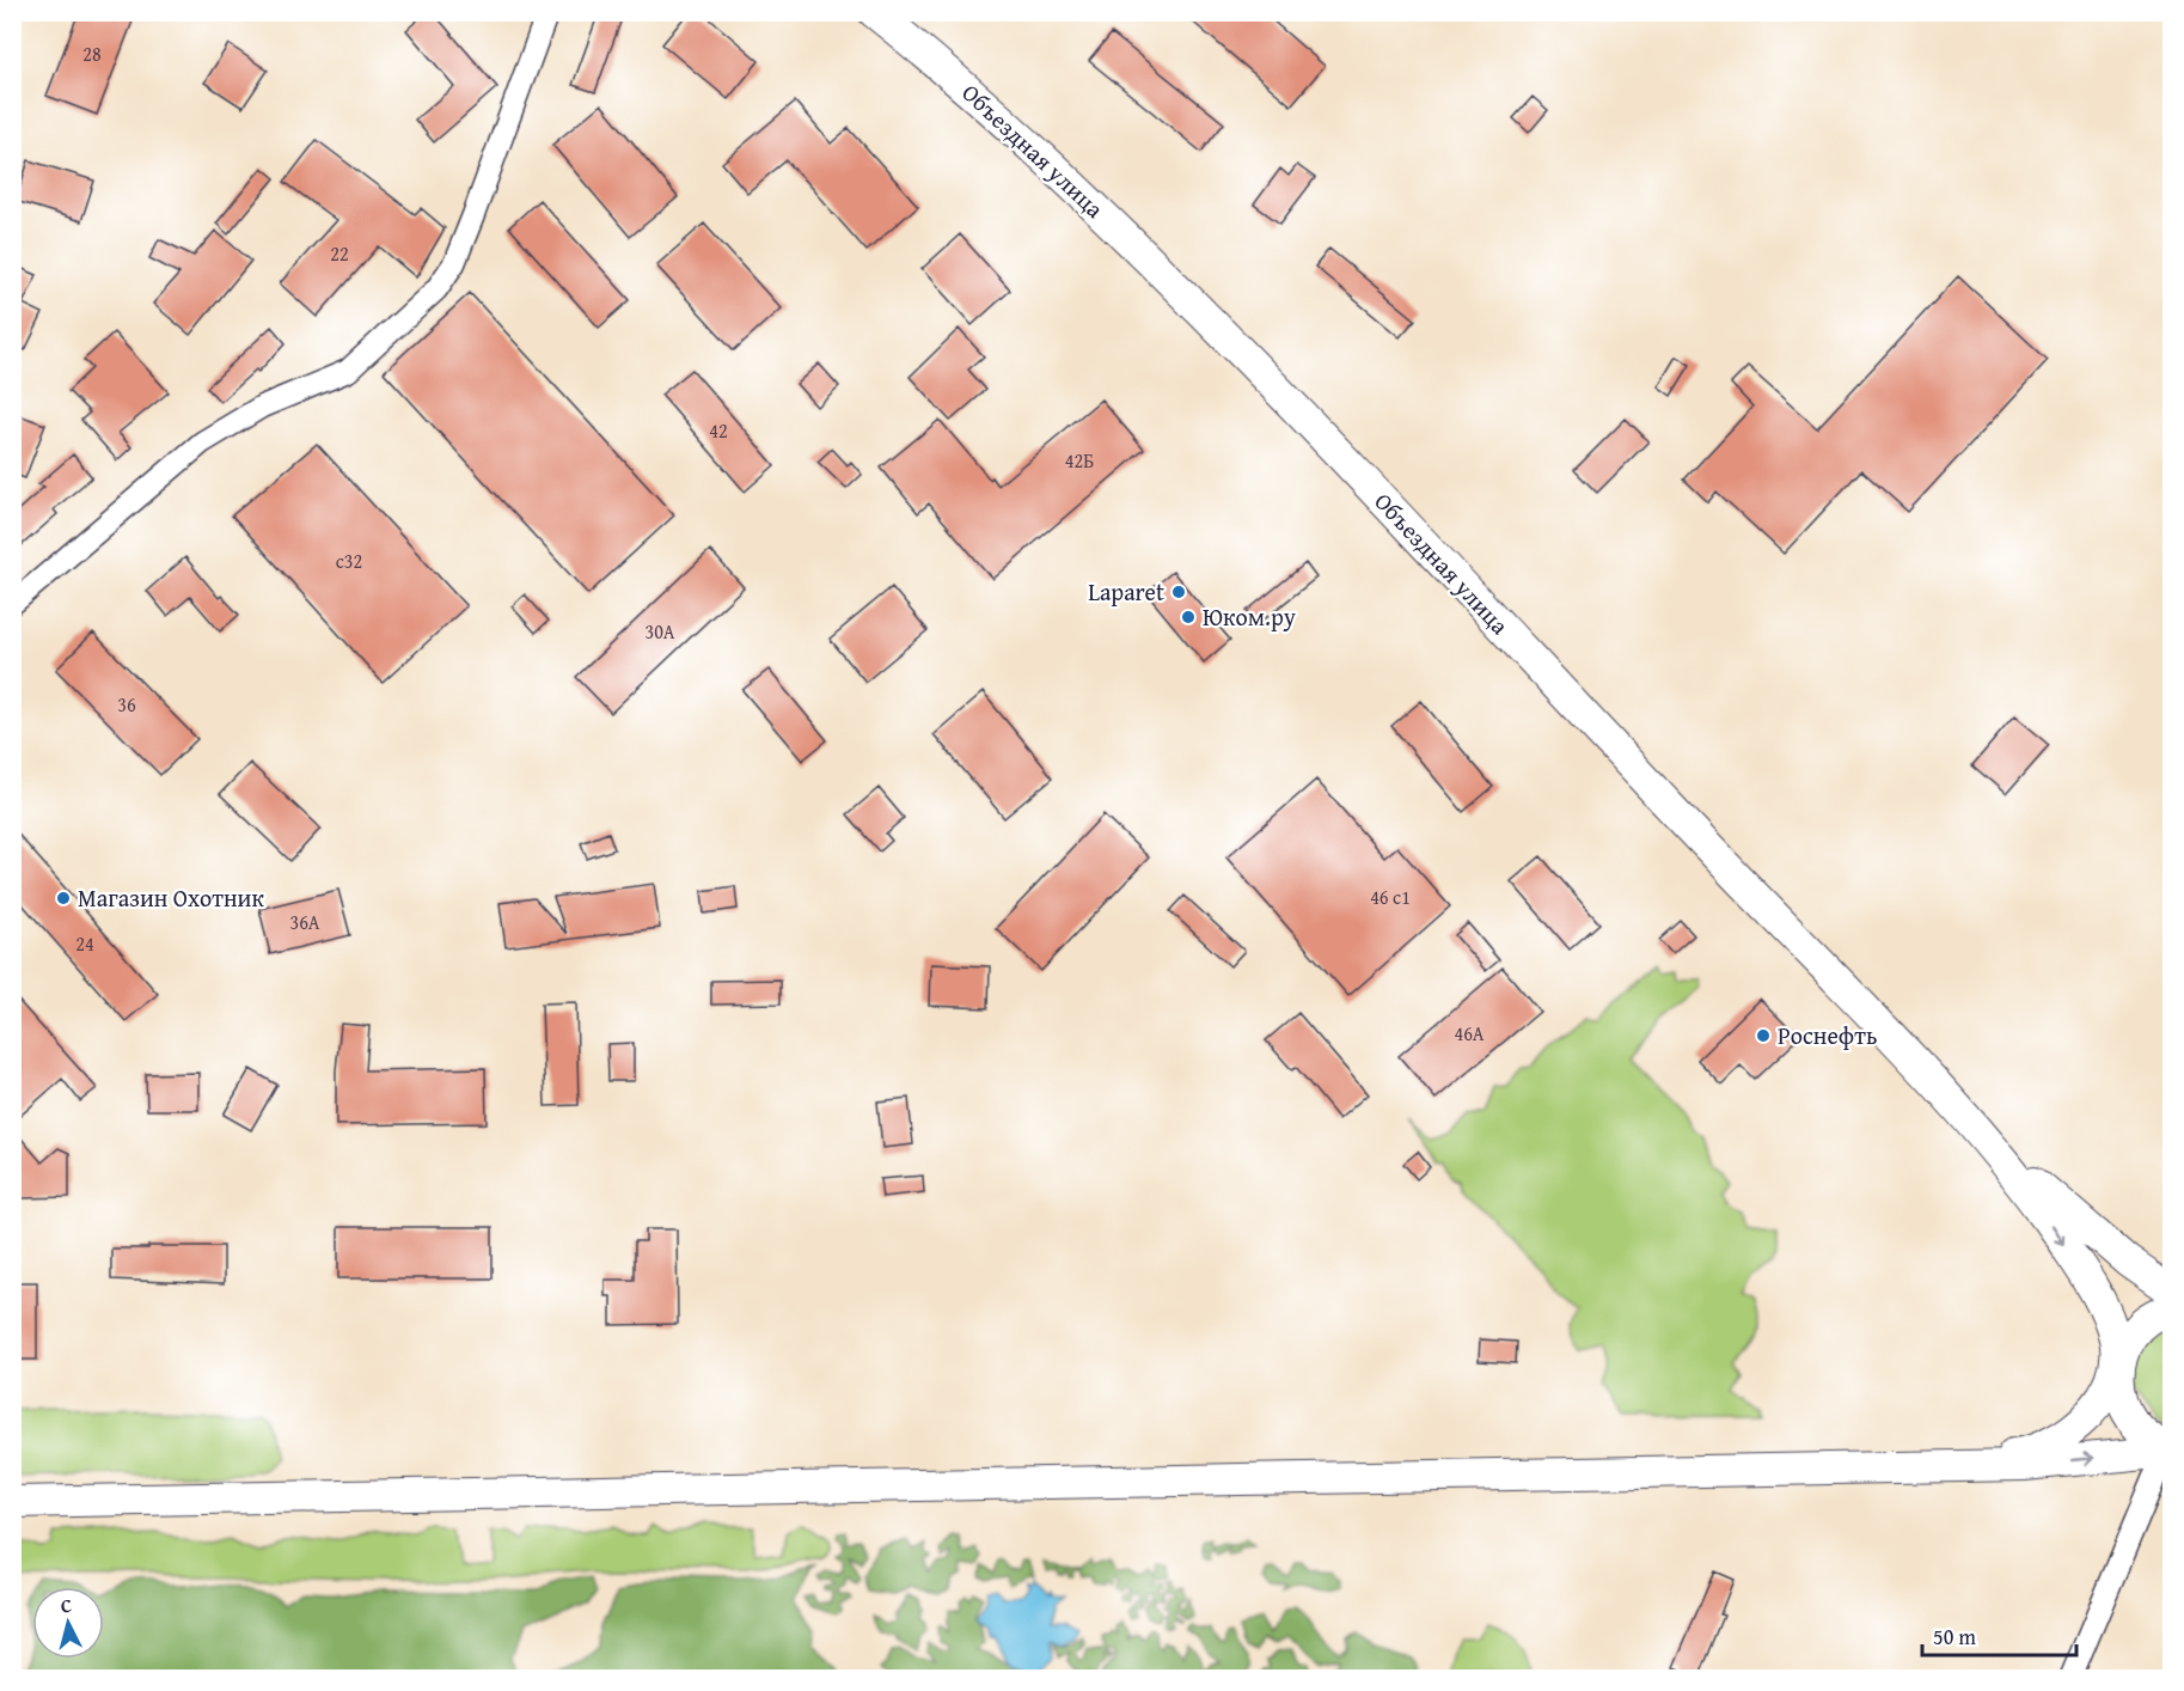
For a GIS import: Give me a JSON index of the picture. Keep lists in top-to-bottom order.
{
  "streets": {
    "street": ["Объездная улица"]
  },
  "places": [
    "Laparet",
    "Юком.ру",
    "Магазин Охотник",
    "Роснефть"
  ],
  "house_numbers": [
    "28",
    "22",
    "42",
    "42Б",
    "с32",
    "30А",
    "36",
    "46 с1",
    "36А",
    "24",
    "46А"
  ],
  "scale_bar": "50 m",
  "north": "top"
}
